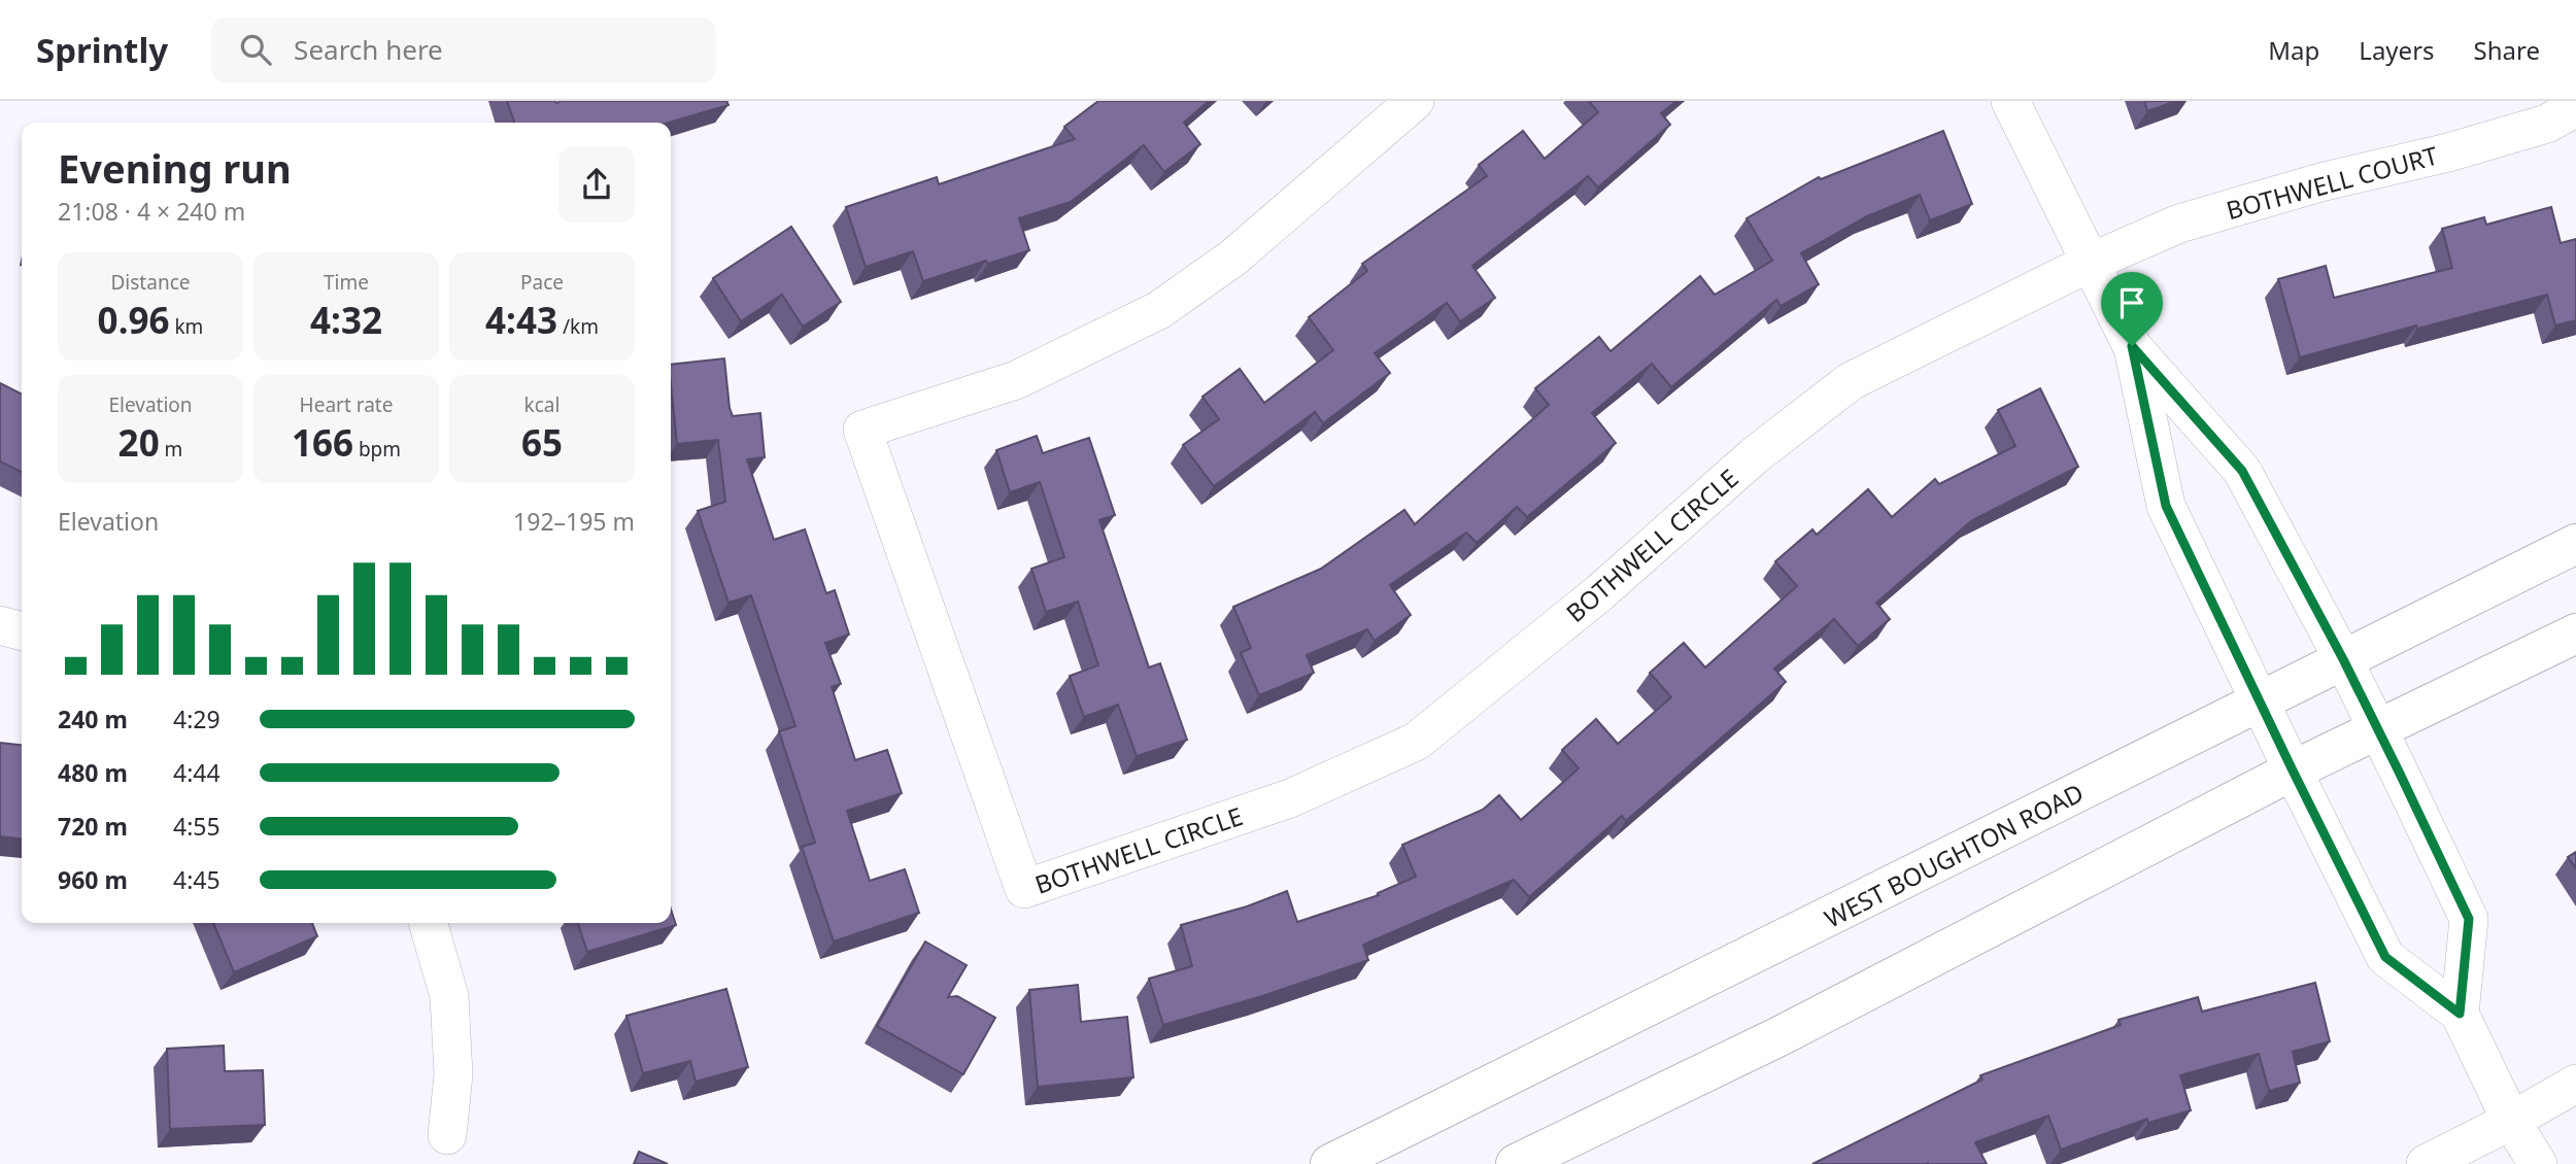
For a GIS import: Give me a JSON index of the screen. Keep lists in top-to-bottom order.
{
  "streets": {
    "main road": ["WEST BOUGHTON ROAD"],
    "street": ["BOTHWELL COURT", "BOTHWELL CIRCLE"]
  },
  "crossings": [
    ["BOTHWELL COURT", "BOTHWELL CIRCLE"]
  ],
  "page": {
    "header": "Sprintly",
    "search": "Search here",
    "nav": ["Map", "Layers", "Share"],
    "heading": ["Evening run", "21:08 · 4 × 240 m"],
    "stats": [
      ["Distance", "0.96 km"],
      ["Time", "4:32"],
      ["Pace", "4:43 /km"],
      ["Elevation", "20 m"],
      ["Heart rate", "166 bpm"],
      ["kcal", "65"]
    ],
    "chart": ["Elevation", "192–195 m"],
    "list": [
      {
        "name": "240 m",
        "note": "4:29"
      },
      {
        "name": "480 m",
        "note": "4:44"
      },
      {
        "name": "720 m",
        "note": "4:55"
      },
      {
        "name": "960 m",
        "note": "4:45"
      }
    ]
  }
}
